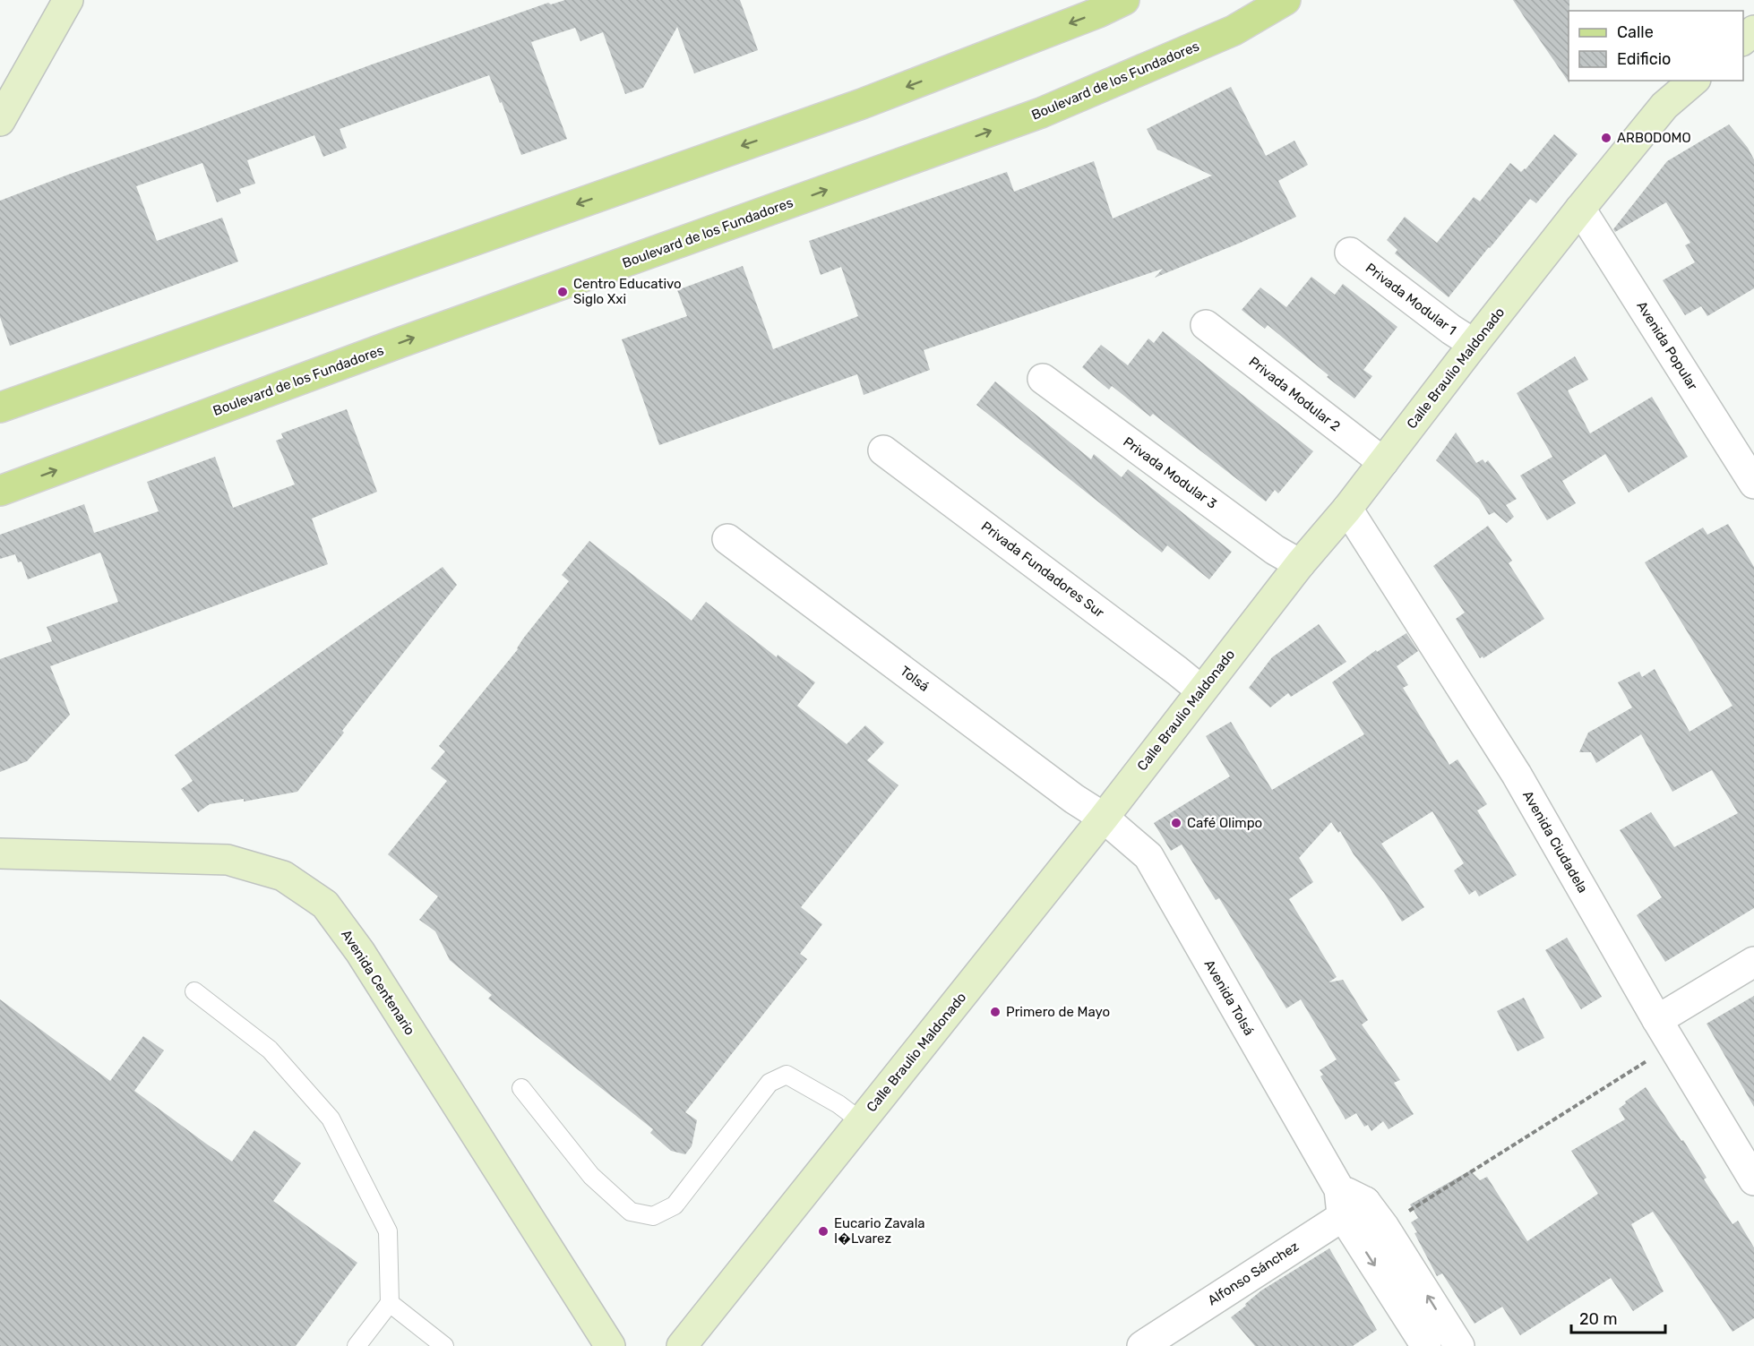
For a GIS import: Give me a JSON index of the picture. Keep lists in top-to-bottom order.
{
  "streets": {
    "main road": ["Boulevard de los Fundadores"],
    "street": [
      "Privada Modular 1",
      "Avenida Popular",
      "Calle Braulio Maldonado",
      "Privada Modular 2",
      "Privada Modular 3",
      "Privada Fundadores Sur",
      "Tolsá",
      "Avenida Ciudadela",
      "Avenida Centenario",
      "Avenida Tolsá",
      "Alfonso Sánchez"
    ]
  },
  "crossings": [
    ["Privada Modular 1", "Calle Braulio Maldonado"],
    ["Avenida Popular", "Calle Braulio Maldonado"],
    ["Calle Braulio Maldonado", "Privada Modular 2"],
    ["Calle Braulio Maldonado", "Privada Modular 3"],
    ["Calle Braulio Maldonado", "Privada Fundadores Sur"],
    ["Calle Braulio Maldonado", "Tolsá"],
    ["Calle Braulio Maldonado", "Avenida Ciudadela"],
    ["Calle Braulio Maldonado", "Avenida Tolsá"],
    ["Tolsá", "Avenida Tolsá"],
    ["Avenida Tolsá", "Alfonso Sánchez"]
  ],
  "places": [
    "ARBODOMO",
    "Centro Educativo Siglo Xxi",
    "Café Olimpo",
    "Primero de Mayo",
    "Eucario Zavala I�Lvarez"
  ],
  "legend": ["Calle", "Edificio"],
  "scale_bar": "20 m"
}
